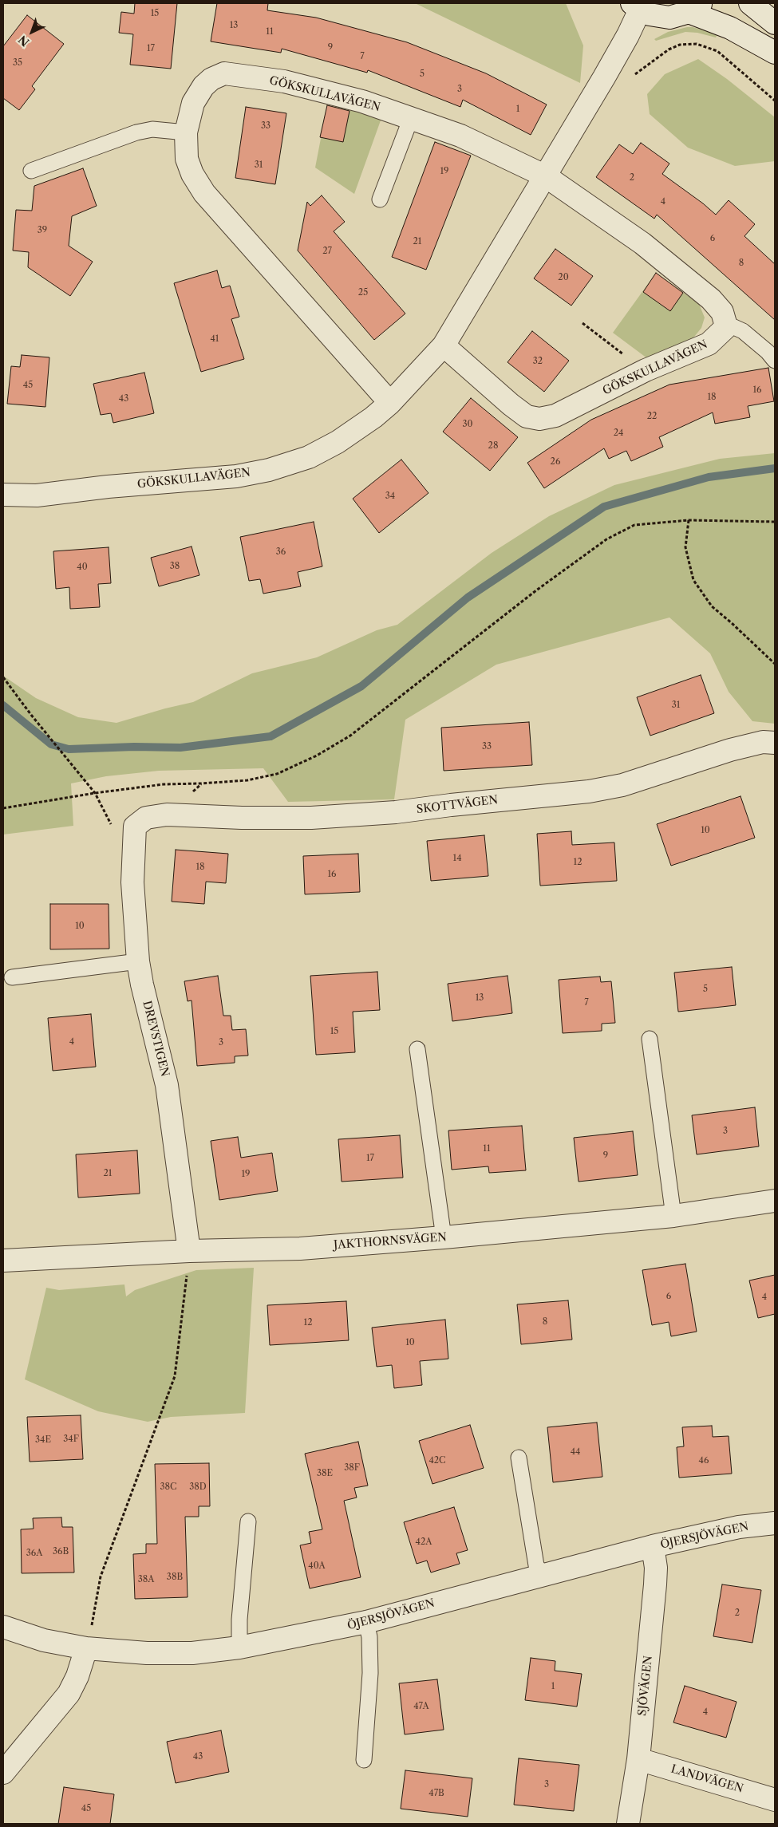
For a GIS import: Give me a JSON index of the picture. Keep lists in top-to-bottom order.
{
  "streets": {
    "street": [
      "GÖKSKULLAVÄGEN",
      "SKOTTVÄGEN",
      "DREVSTIGEN",
      "JAKTHORNSVÄGEN",
      "ÖJERSJÖVÄGEN",
      "SJÖVÄGEN",
      "LANDVÄGEN"
    ]
  },
  "crossings": [
    ["SKOTTVÄGEN", "DREVSTIGEN"],
    ["DREVSTIGEN", "JAKTHORNSVÄGEN"],
    ["ÖJERSJÖVÄGEN", "SJÖVÄGEN"],
    ["SJÖVÄGEN", "LANDVÄGEN"]
  ],
  "house_numbers": [
    "15",
    "13",
    "11",
    "9",
    "17",
    "7",
    "35",
    "5",
    "3",
    "1",
    "33",
    "31",
    "19",
    "2",
    "4",
    "39",
    "6",
    "21",
    "27",
    "8",
    "20",
    "25",
    "41",
    "32",
    "45",
    "16",
    "18",
    "43",
    "22",
    "30",
    "24",
    "28",
    "26",
    "34",
    "36",
    "38",
    "40",
    "31",
    "33",
    "10",
    "14",
    "12",
    "18",
    "16",
    "10",
    "5",
    "13",
    "7",
    "15",
    "4",
    "3",
    "3",
    "11",
    "9",
    "17",
    "21",
    "19",
    "6",
    "4",
    "8",
    "12",
    "10",
    "34F",
    "34E",
    "44",
    "42C",
    "46",
    "38F",
    "38E",
    "38C",
    "38D",
    "42A",
    "36B",
    "36A",
    "40A",
    "38B",
    "38A",
    "2",
    "1",
    "47A",
    "4",
    "43",
    "3",
    "47B",
    "45"
  ],
  "north": "bottom left"
}
